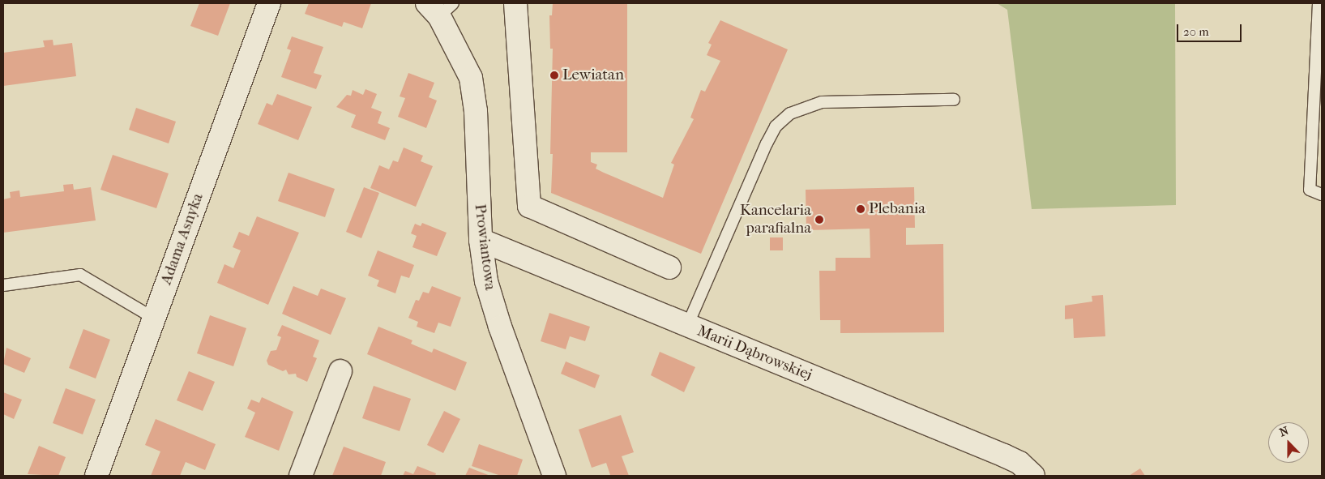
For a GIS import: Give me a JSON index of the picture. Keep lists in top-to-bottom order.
{
  "streets": {
    "street": ["Adama Asnyka", "Prowiantowa", "Marii Dąbrowskiej"]
  },
  "crossings": [
    ["Prowiantowa", "Marii Dąbrowskiej"]
  ],
  "places": ["Lewiatan", "Plebania", "Kancelaria parafialna"],
  "scale_bar": "20 m",
  "north": "top"
}
